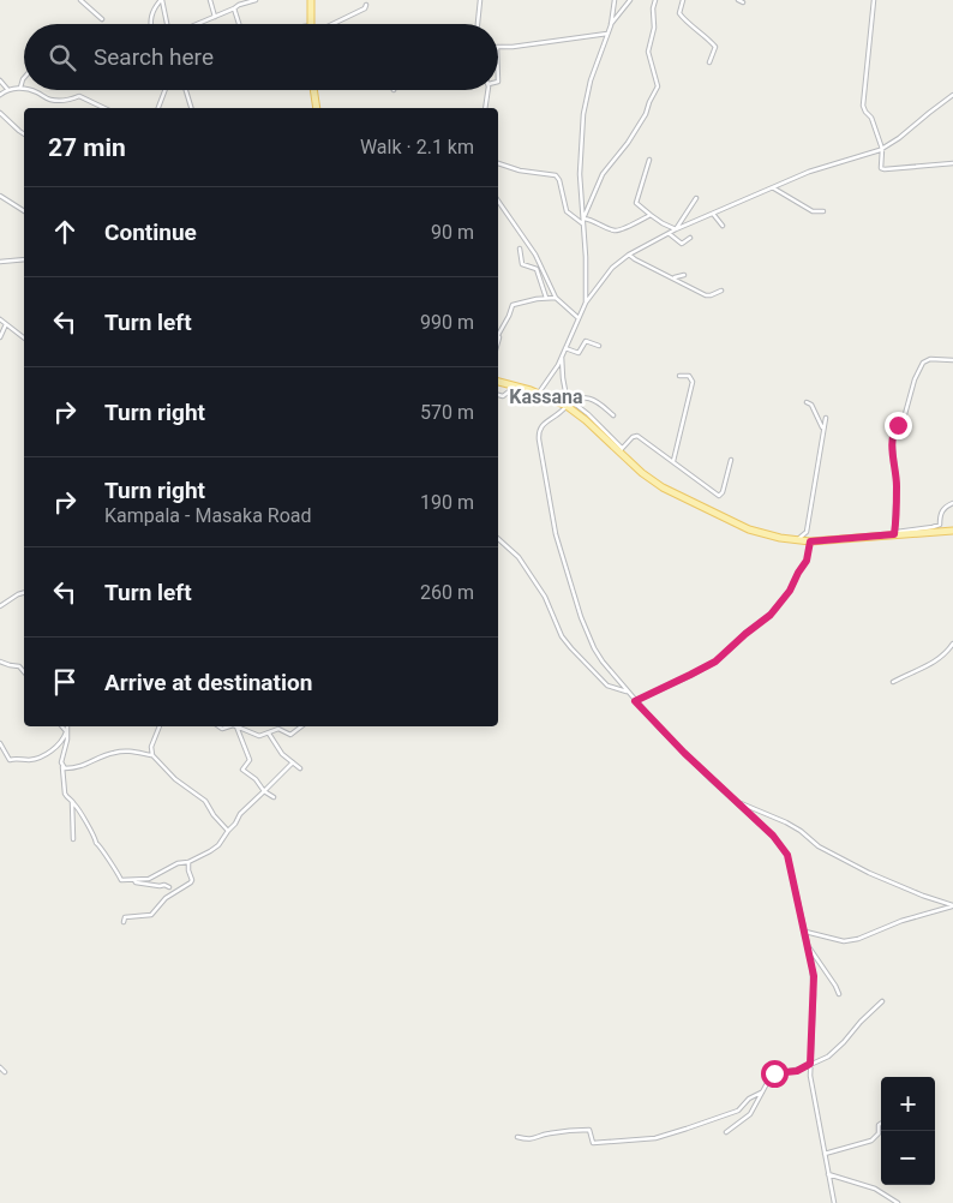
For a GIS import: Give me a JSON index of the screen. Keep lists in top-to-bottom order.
{
  "districts": ["Kassana"],
  "page": {
    "search": "Search here",
    "heading": ["27 min", "Walk · 2.1 km"],
    "list": [
      ["Continue", "90 m"],
      ["Turn left", "990 m"],
      ["Turn right", "570 m"],
      ["Turn right", "Kampala - Masaka Road", "190 m"],
      ["Turn left", "260 m"],
      "Arrive at destination"
    ],
    "map_buttons": ["+", "−"]
  }
}
